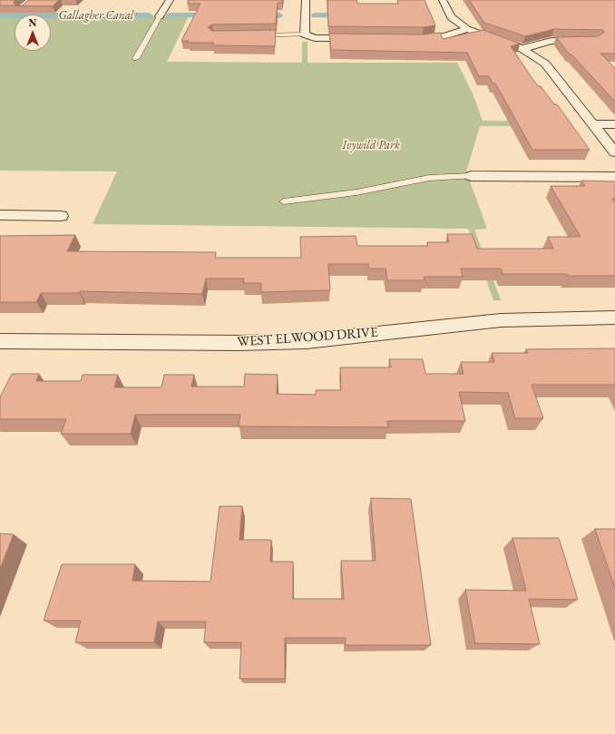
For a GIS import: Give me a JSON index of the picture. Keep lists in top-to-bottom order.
{
  "streets": {
    "street": ["WEST ELWOOD DRIVE"]
  },
  "water": ["Gallagher Canal"],
  "parks": ["Ivywild Park"],
  "north": "top"
}
